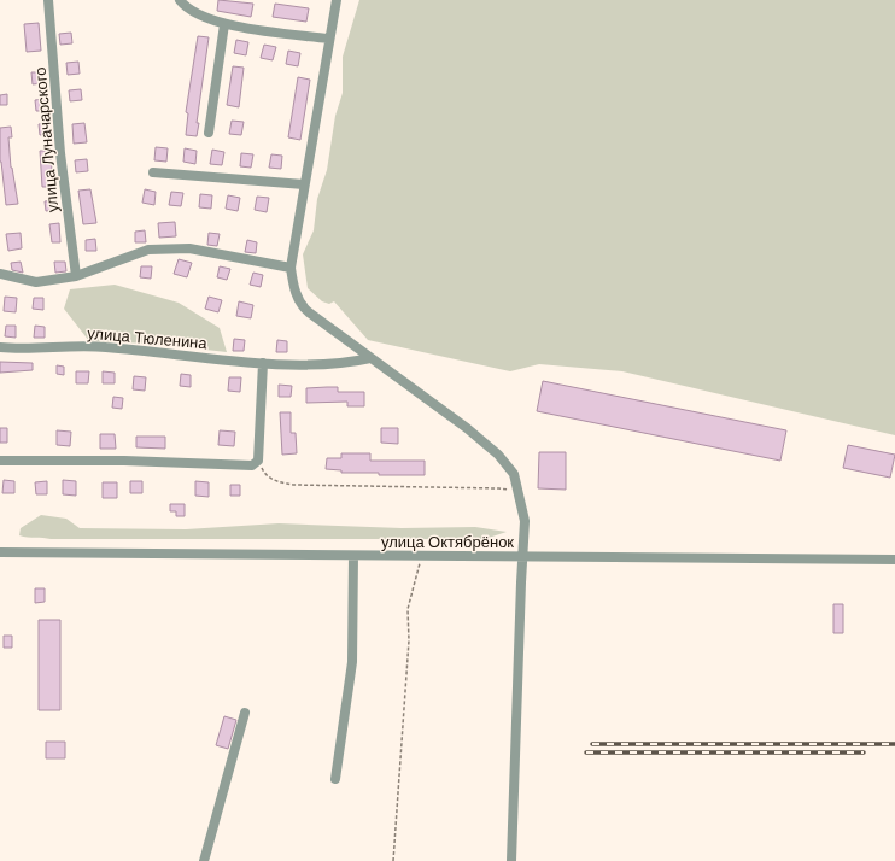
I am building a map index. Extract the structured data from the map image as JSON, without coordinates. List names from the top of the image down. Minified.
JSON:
{"streets":{"street":["улица Луначарского","улица Тюленина","улица Октябрёнок"]}}
